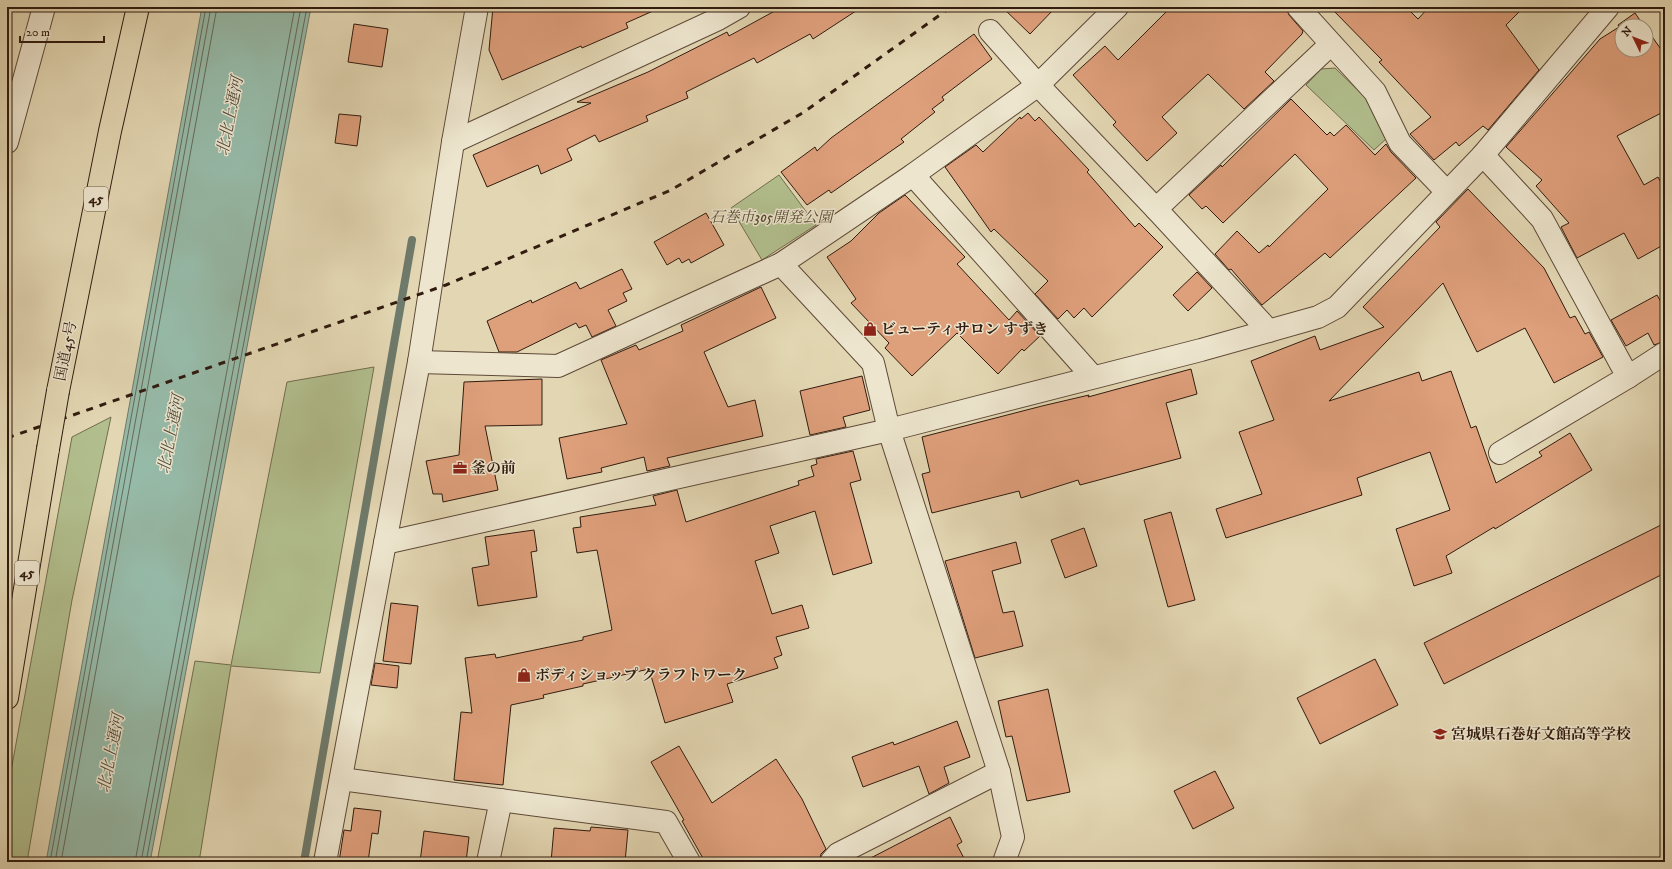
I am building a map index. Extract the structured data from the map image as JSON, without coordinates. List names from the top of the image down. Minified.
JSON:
{"streets":{"highway":["45","国道45号"]},"water":["北北上運河"],"parks":["石巻市305開発公園"],"places":{"shop":["ビューティサロン すずき","ボディショップ クラフトワーク"],"office":["釜の前"],"school or university":["宮城県石巻好文館高等学校"]},"scale_bar":"20 m","north":"top left"}
